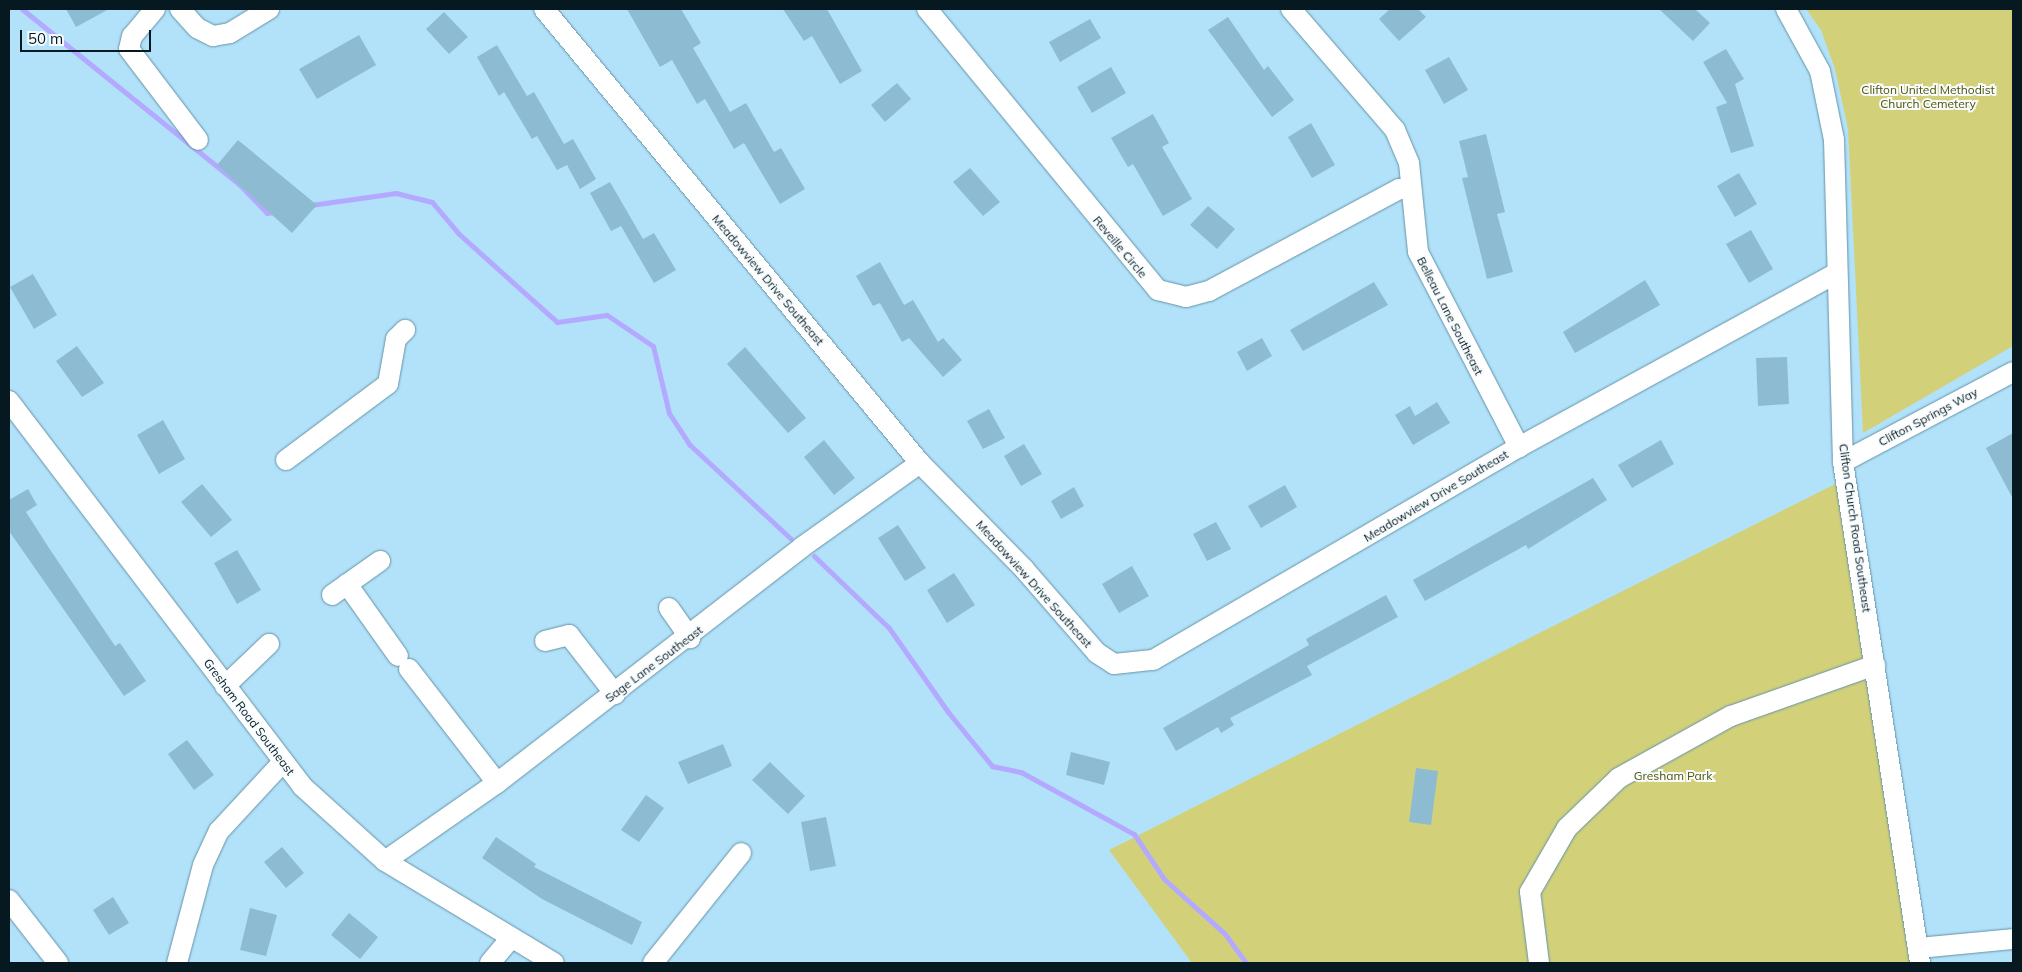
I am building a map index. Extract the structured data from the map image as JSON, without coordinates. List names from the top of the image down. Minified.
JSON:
{"streets":{"street":["Reveille Circle","Meadowview Drive Southeast","Belleau Lane Southeast","Clifton Springs Way","Clifton Church Road Southeast","Sage Lane Southeast","Gresham Road Southeast"]},"crossings":[["Reveille Circle","Belleau Lane Southeast"],["Meadowview Drive Southeast","Belleau Lane Southeast"],["Meadowview Drive Southeast","Clifton Church Road Southeast"],["Meadowview Drive Southeast","Sage Lane Southeast"],["Clifton Springs Way","Clifton Church Road Southeast"],["Sage Lane Southeast","Gresham Road Southeast"]],"parks":["Clifton United Methodist Church Cemetery","Gresham Park"],"scale_bar":"50 m"}
